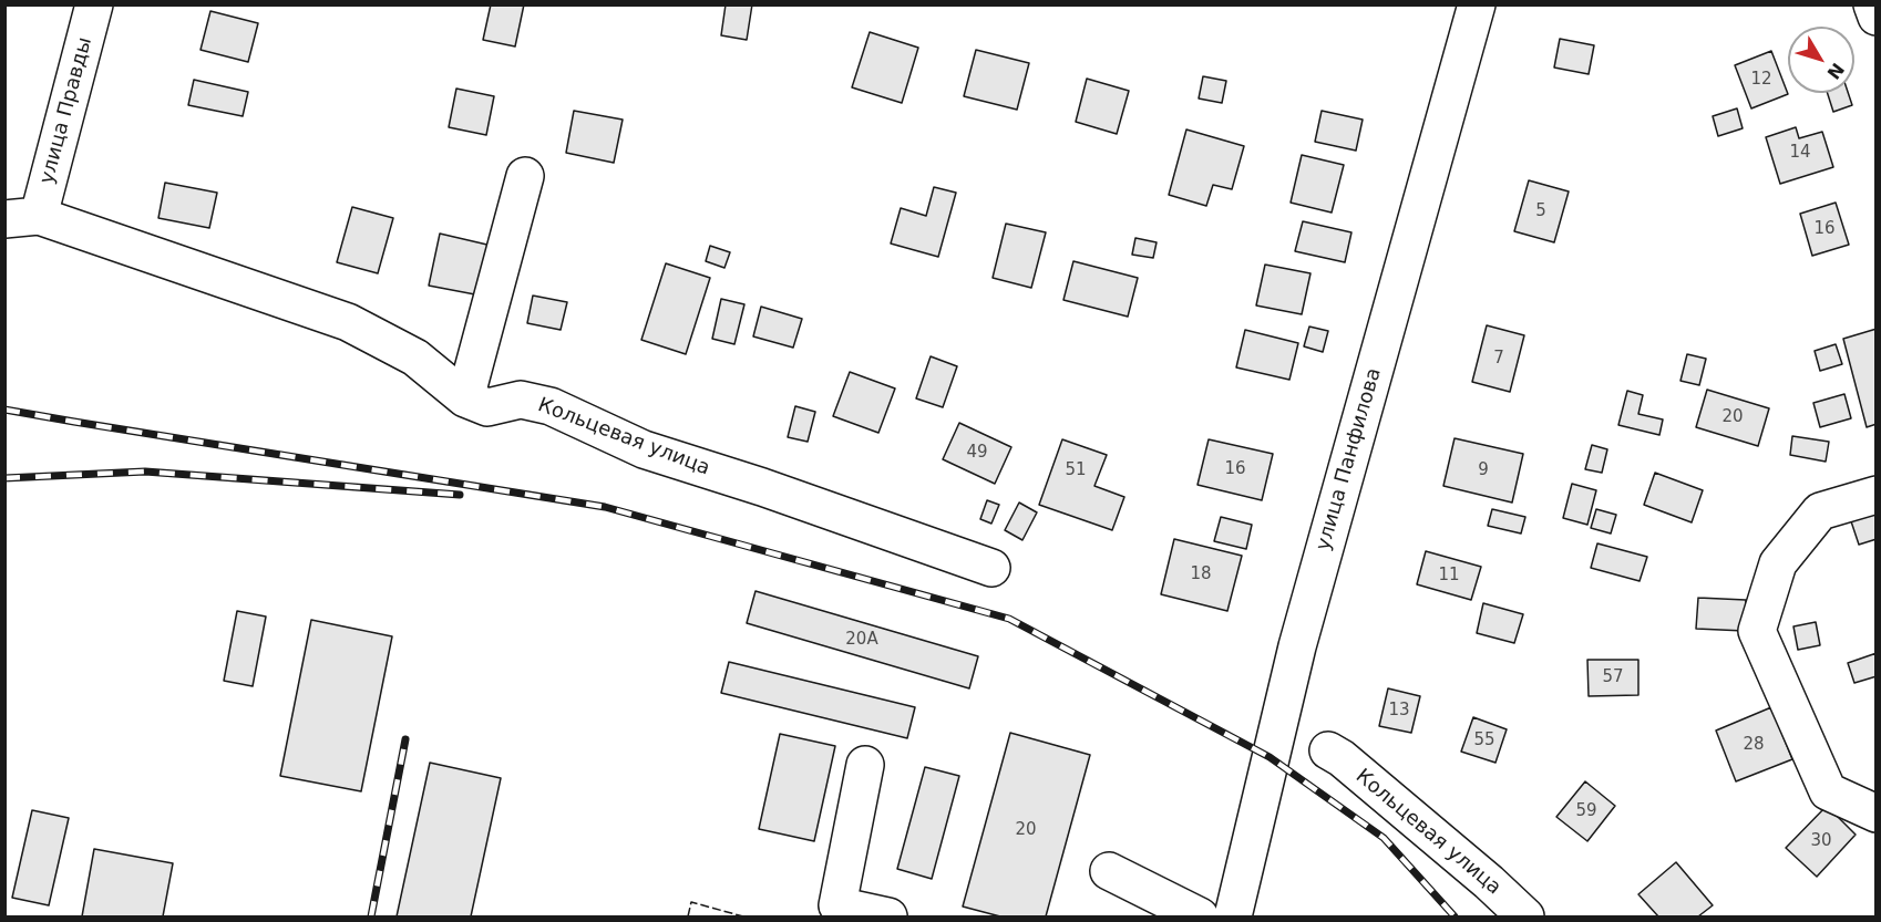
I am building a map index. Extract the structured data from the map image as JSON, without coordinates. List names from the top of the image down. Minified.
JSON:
{"streets":{"street":["улица Правды","Кольцевая улица","улица Панфилова"]},"crossings":[["улица Правды","Кольцевая улица"]],"house_numbers":["12","14","5","16","7","20","49","16","51","9","18","11","20А","57","13","55","28","59","20","30"],"north":"bottom right"}
